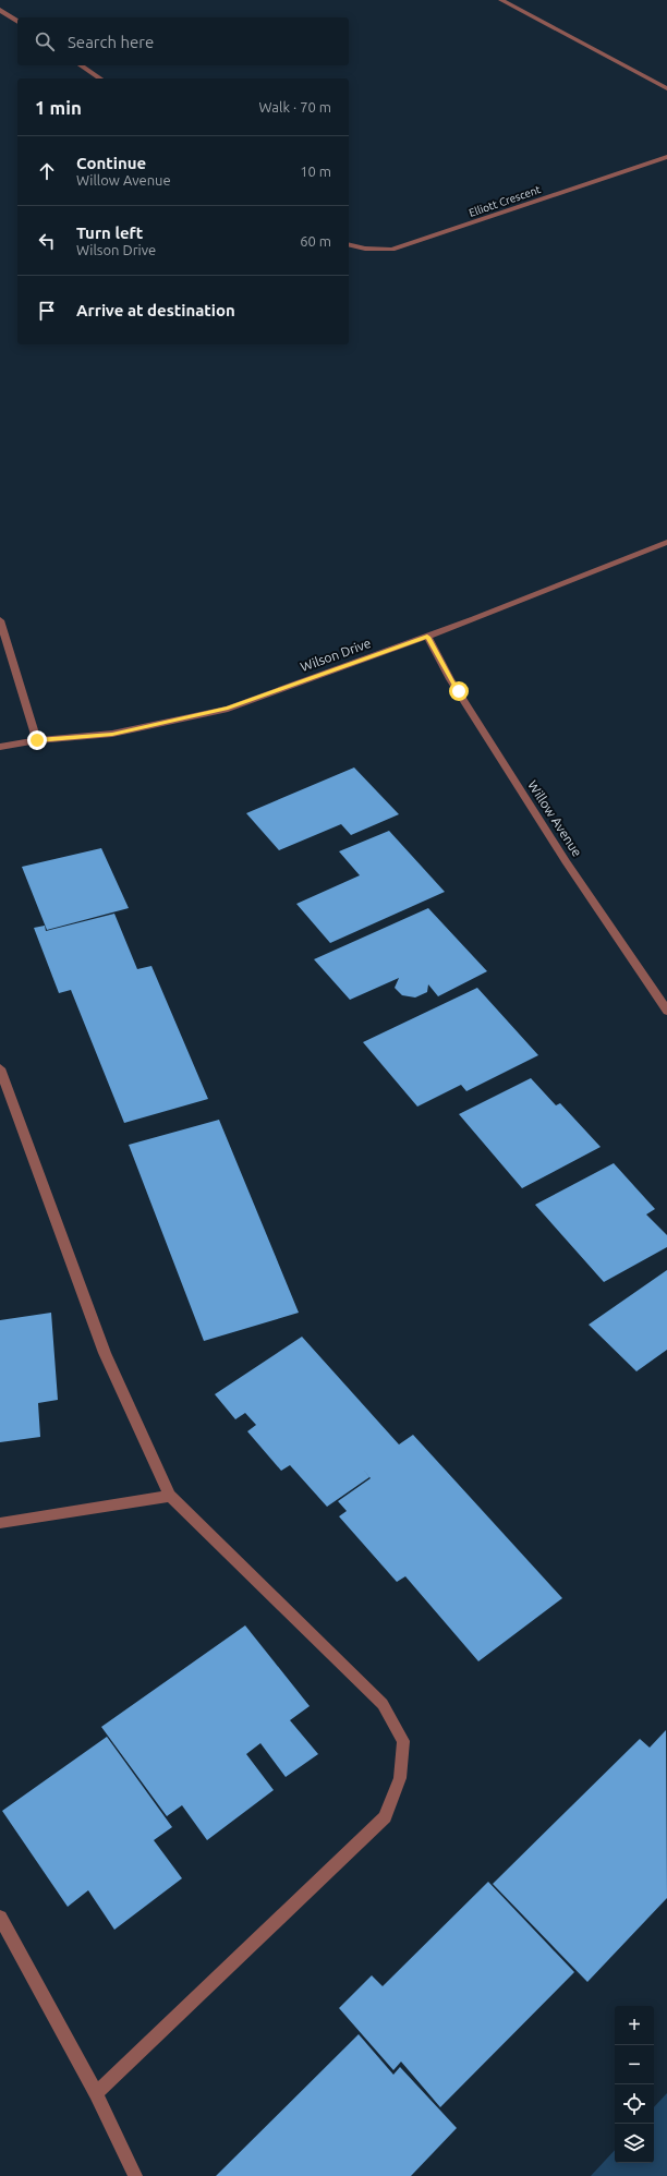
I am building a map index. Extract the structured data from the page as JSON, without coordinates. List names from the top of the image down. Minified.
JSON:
{"streets":{"street":["Elliott Crescent","Wilson Drive","Willow Avenue"]},"crossings":[["Wilson Drive","Willow Avenue"]],"page":{"search":"Search here","heading":["1 min","Walk · 70 m"],"list":[["Continue","Willow Avenue","10 m"],["Turn left","Wilson Drive","60 m"],"Arrive at destination"],"map_buttons":["+","−"]}}
